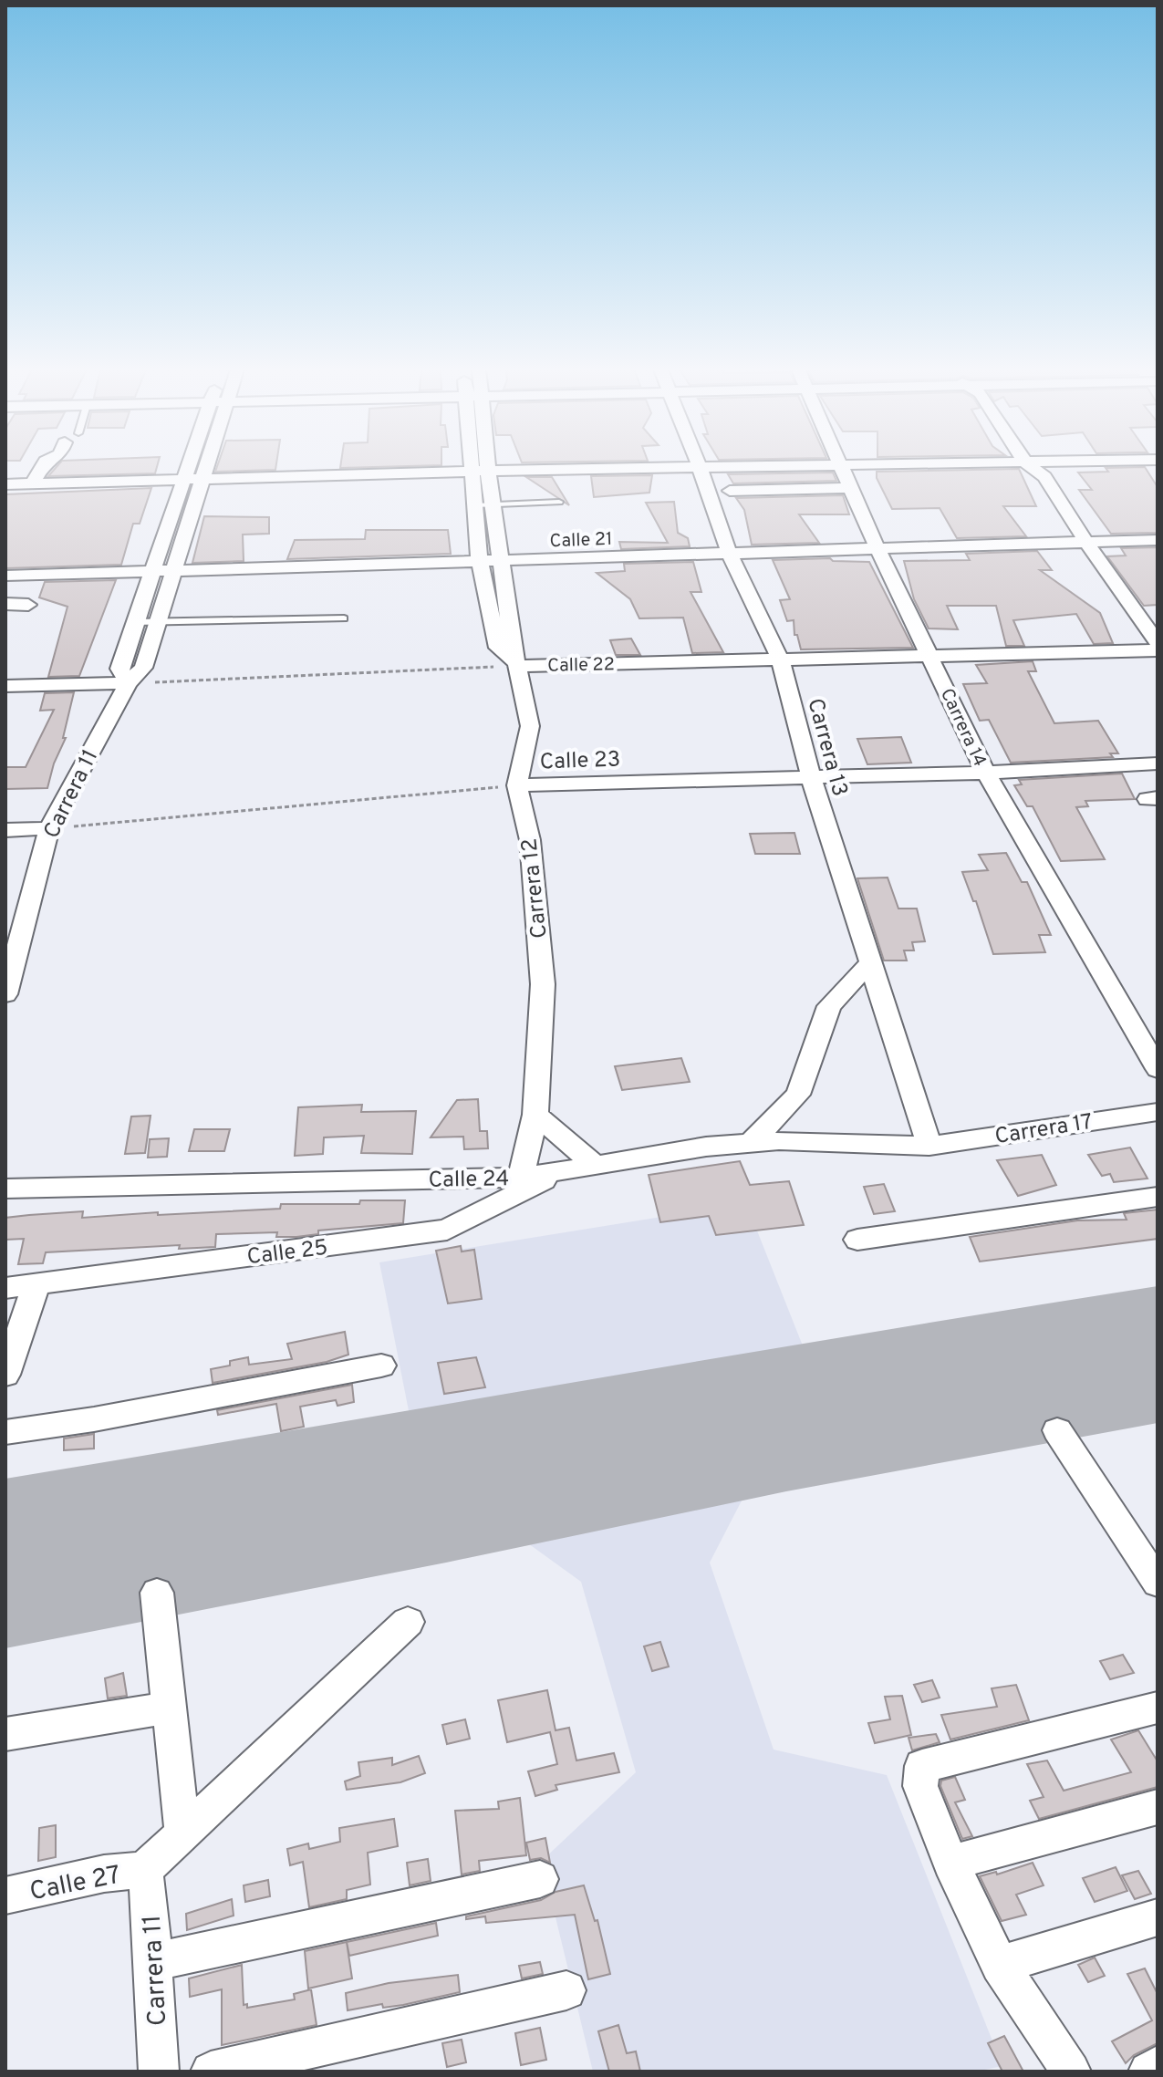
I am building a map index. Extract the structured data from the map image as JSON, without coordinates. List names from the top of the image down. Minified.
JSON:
{"streets":{"street":["Calle 21","Calle 22","Carrera 14","Carrera 13","Calle 23","Carrera 11","Carrera 12","Carrera 17","Calle 24","Calle 25","Calle 27"]},"crossings":[["Calle 21","Carrera 14"],["Calle 21","Carrera 13"],["Calle 21","Carrera 11"],["Calle 21","Carrera 12"],["Calle 22","Carrera 14"],["Calle 22","Carrera 13"],["Calle 22","Carrera 11"],["Calle 22","Carrera 12"],["Carrera 14","Calle 23"],["Carrera 13","Calle 23"],["Carrera 13","Carrera 17"],["Carrera 13","Calle 24"],["Calle 23","Carrera 11"],["Calle 23","Carrera 12"],["Carrera 11","Calle 27"],["Carrera 12","Calle 24"],["Carrera 17","Calle 24"],["Calle 24","Calle 25"]]}
